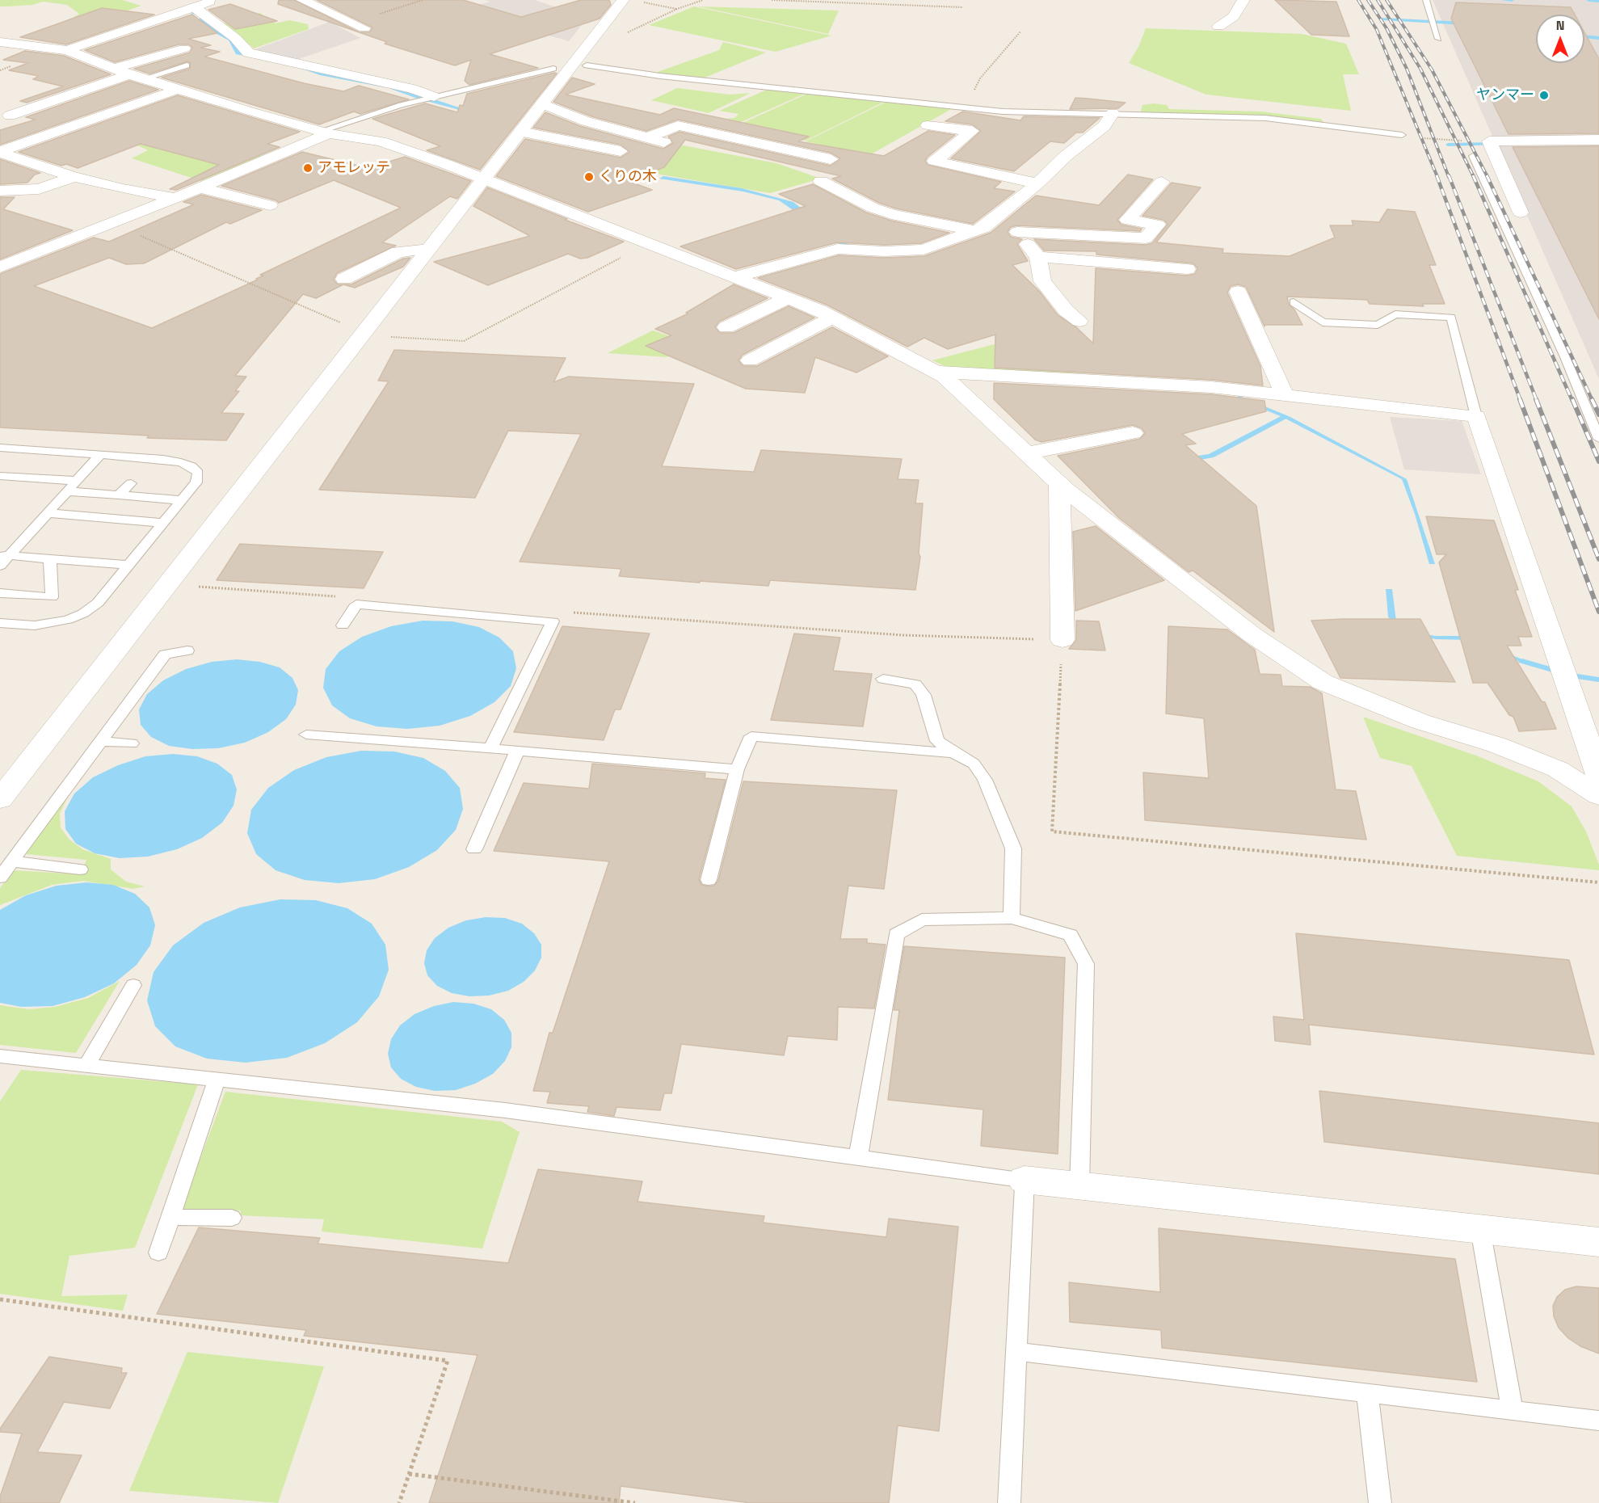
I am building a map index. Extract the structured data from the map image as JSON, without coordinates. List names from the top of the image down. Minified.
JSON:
{"places":["ヤンマー","アモレッテ","くりの木"],"north":"top"}
